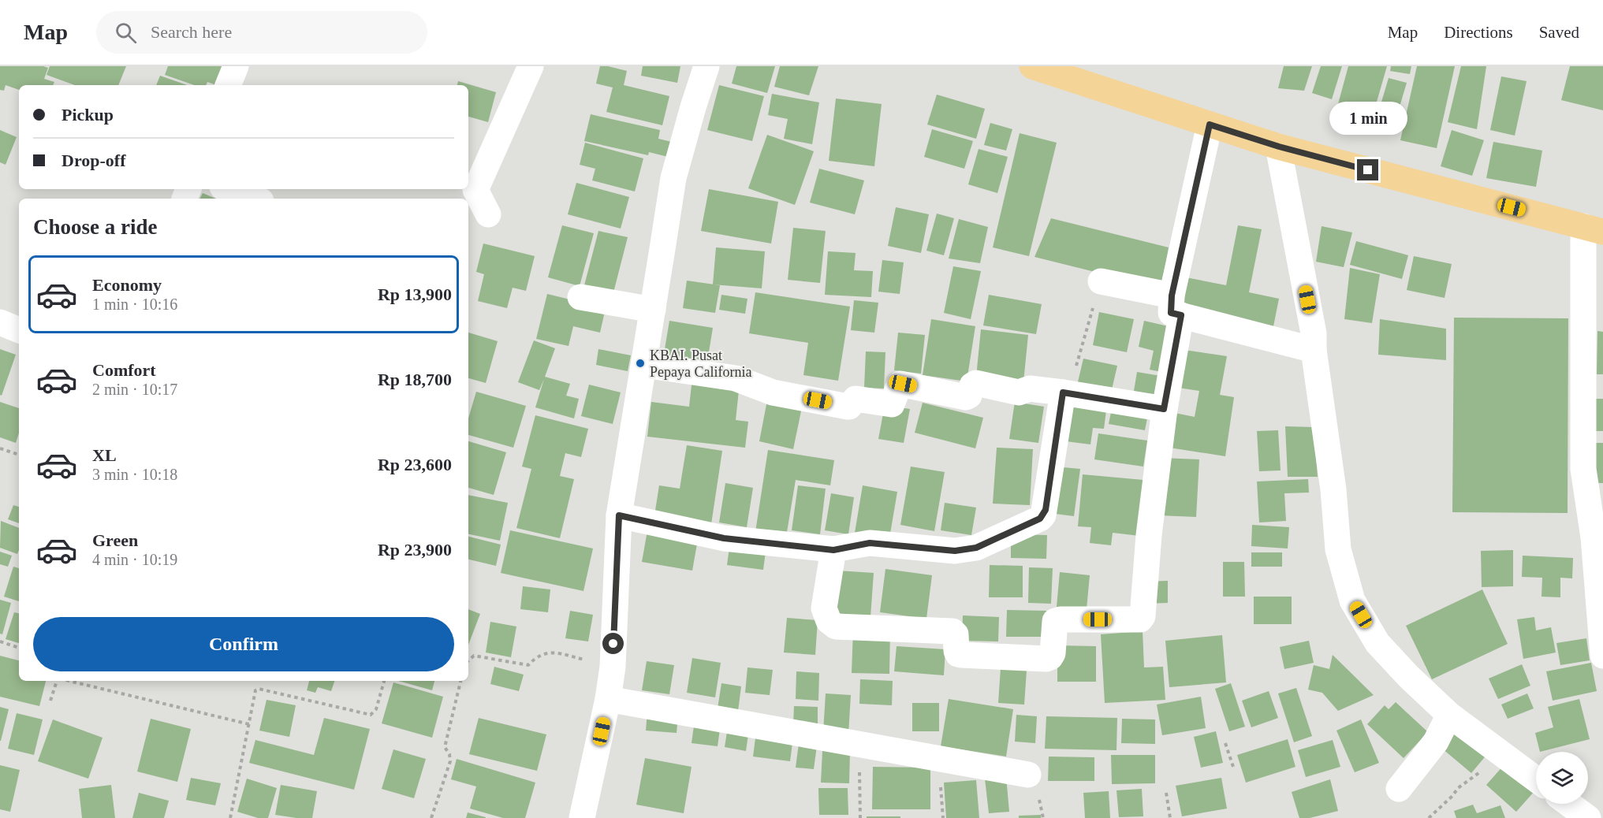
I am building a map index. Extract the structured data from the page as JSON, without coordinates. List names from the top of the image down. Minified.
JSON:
{"places":["KBAI. Pusat Pepaya California"],"page":{"header":"Map","search":"Search here","nav":["Map","Directions","Saved"],"banner":["Pickup","Drop-off"],"bubble":"1 min","heading":"Choose a ride","list":[{"name":"Economy","note":"1 min · 10:16","value":"Rp 13,900"},{"name":"Comfort","note":"2 min · 10:17","value":"Rp 18,700"},{"name":"XL","note":"3 min · 10:18","value":"Rp 23,600"},{"name":"Green","note":"4 min · 10:19","value":"Rp 23,900"}],"buttons":"Confirm"}}
